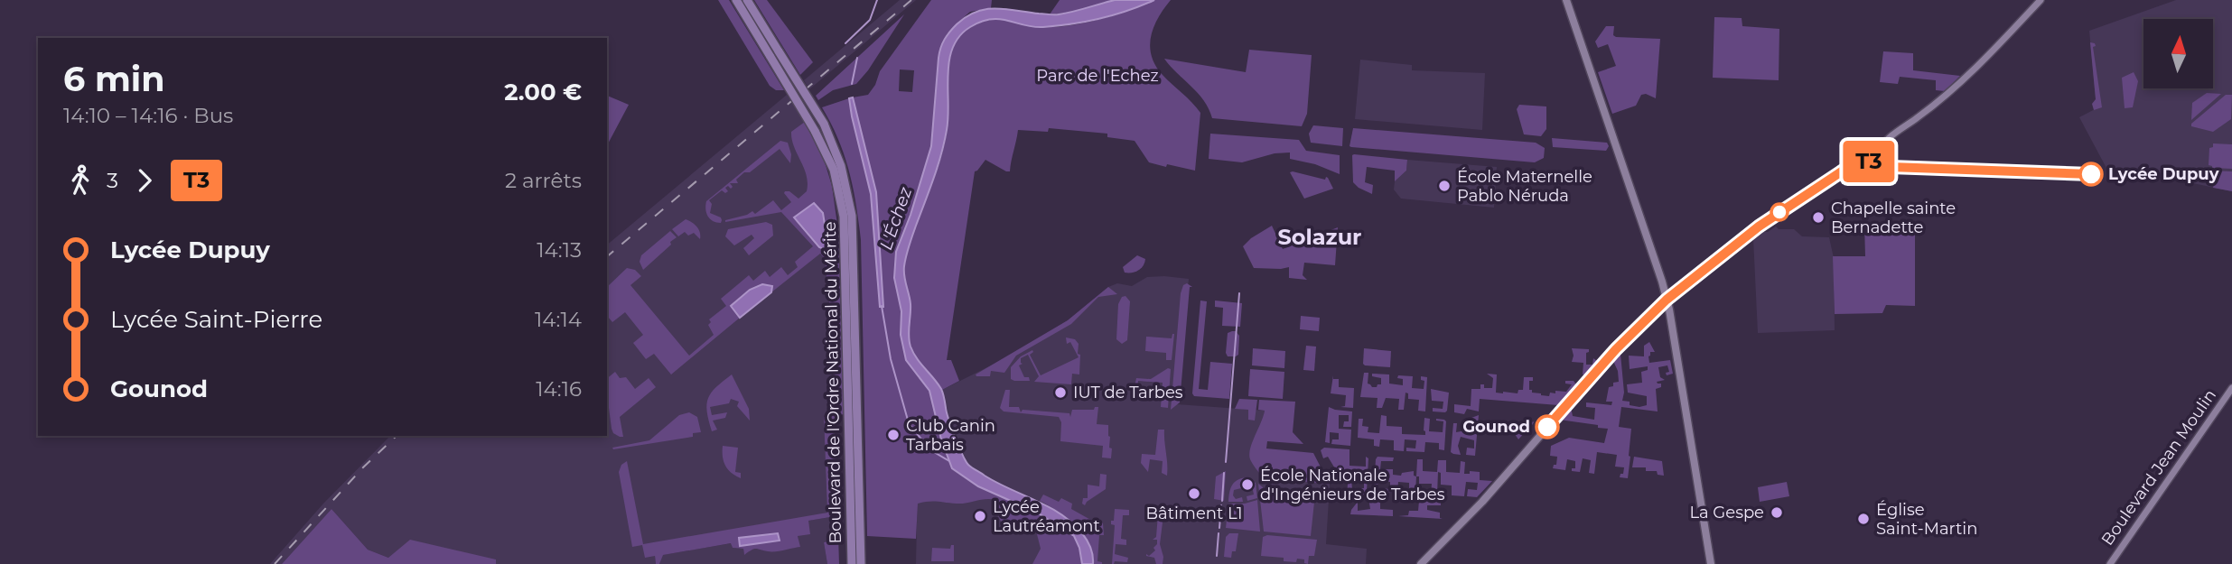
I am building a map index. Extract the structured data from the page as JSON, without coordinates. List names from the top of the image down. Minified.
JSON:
{"streets":{"main road":["Boulevard de l'Ordre National du Mérite"],"street":["Boulevard Jean Moulin"]},"districts":["Solazur"],"water":["L'Échez"],"parks":["Parc de l'Echez"],"places":["Lycée Dupuy","École Maternelle Pablo Néruda","Chapelle sainte Bernadette","IUT de Tarbes","Gounod","Club Canin Tarbais","École Nationale d'Ingénieurs de Tarbes","Bâtiment L1","La Gespe","Lycée Lautréamont","Église Saint-Martin"],"lines":["bus line T3"],"north":"top","page":{"on_map":"T3","heading":["6 min","14:10 – 14:16 · Bus","2.00 €"],"legs":["3","T3","2 arrêts"],"list":[{"name":"Lycée Dupuy","value":"14:13"},{"name":"Lycée Saint-Pierre","value":"14:14"},{"name":"Gounod","value":"14:16"}]}}
